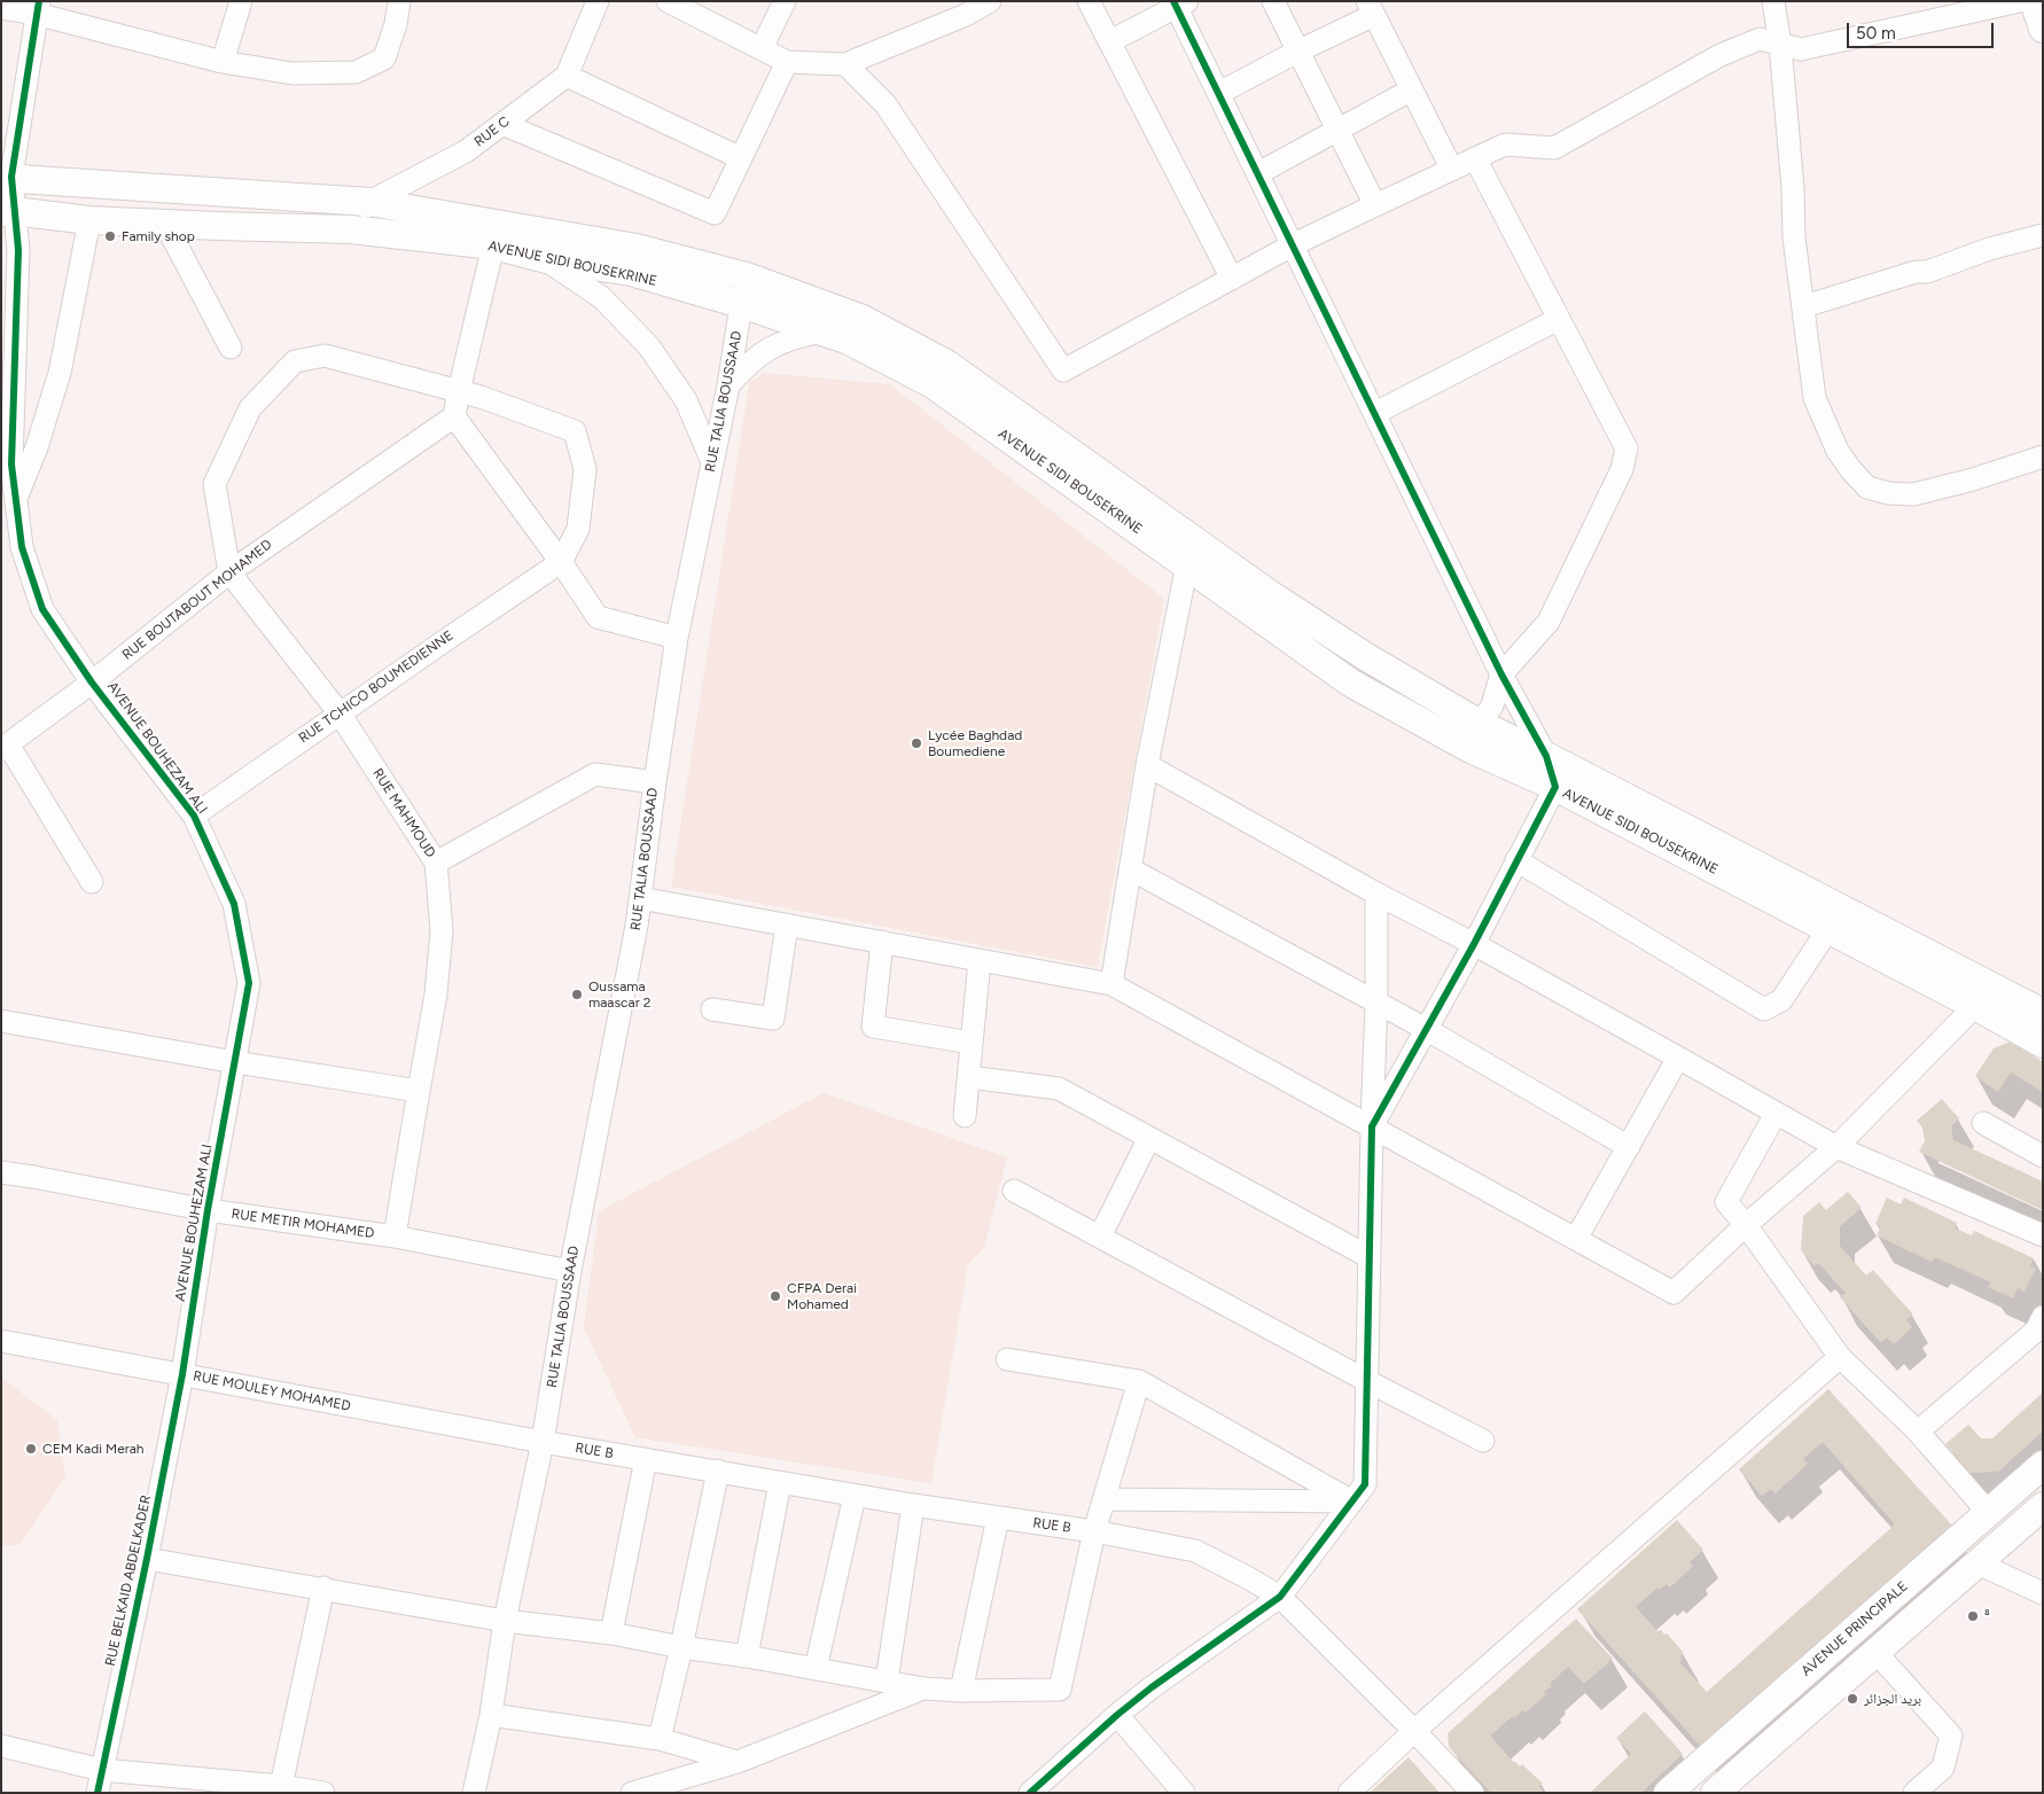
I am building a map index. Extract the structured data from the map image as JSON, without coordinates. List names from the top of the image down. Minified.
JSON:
{"streets":{"main road":["AVENUE SIDI BOUSEKRINE","AVENUE PRINCIPALE"],"street":["RUE C","RUE TALIA BOUSSAAD","RUE BOUTABOUT MOHAMED","RUE TCHICO BOUMEDIENNE","AVENUE BOUHEZAM ALI","RUE MAHMOUD","RUE METIR MOHAMED","RUE MOULEY MOHAMED","RUE B","RUE BELKAID ABDELKADER"]},"crossings":[["RUE C","AVENUE SIDI BOUSEKRINE"],["AVENUE SIDI BOUSEKRINE","RUE TALIA BOUSSAAD"],["AVENUE SIDI BOUSEKRINE","AVENUE BOUHEZAM ALI"],["RUE TALIA BOUSSAAD","RUE METIR MOHAMED"],["RUE TALIA BOUSSAAD","RUE MOULEY MOHAMED"],["RUE TALIA BOUSSAAD","RUE B"],["RUE BOUTABOUT MOHAMED","AVENUE BOUHEZAM ALI"],["RUE BOUTABOUT MOHAMED","RUE MAHMOUD"],["RUE TCHICO BOUMEDIENNE","AVENUE BOUHEZAM ALI"],["RUE TCHICO BOUMEDIENNE","RUE MAHMOUD"],["AVENUE BOUHEZAM ALI","RUE METIR MOHAMED"],["AVENUE BOUHEZAM ALI","RUE MOULEY MOHAMED"],["AVENUE BOUHEZAM ALI","RUE BELKAID ABDELKADER"],["RUE MAHMOUD","RUE METIR MOHAMED"],["RUE MOULEY MOHAMED","RUE B"],["RUE MOULEY MOHAMED","RUE BELKAID ABDELKADER"]],"places":["Family shop","Lycée Baghdad Boumediene","Oussama maascar 2","CFPA Derai Mohamed","CEM Kadi Merah","⁸","بريد الجزائر"],"scale_bar":"50 m"}
